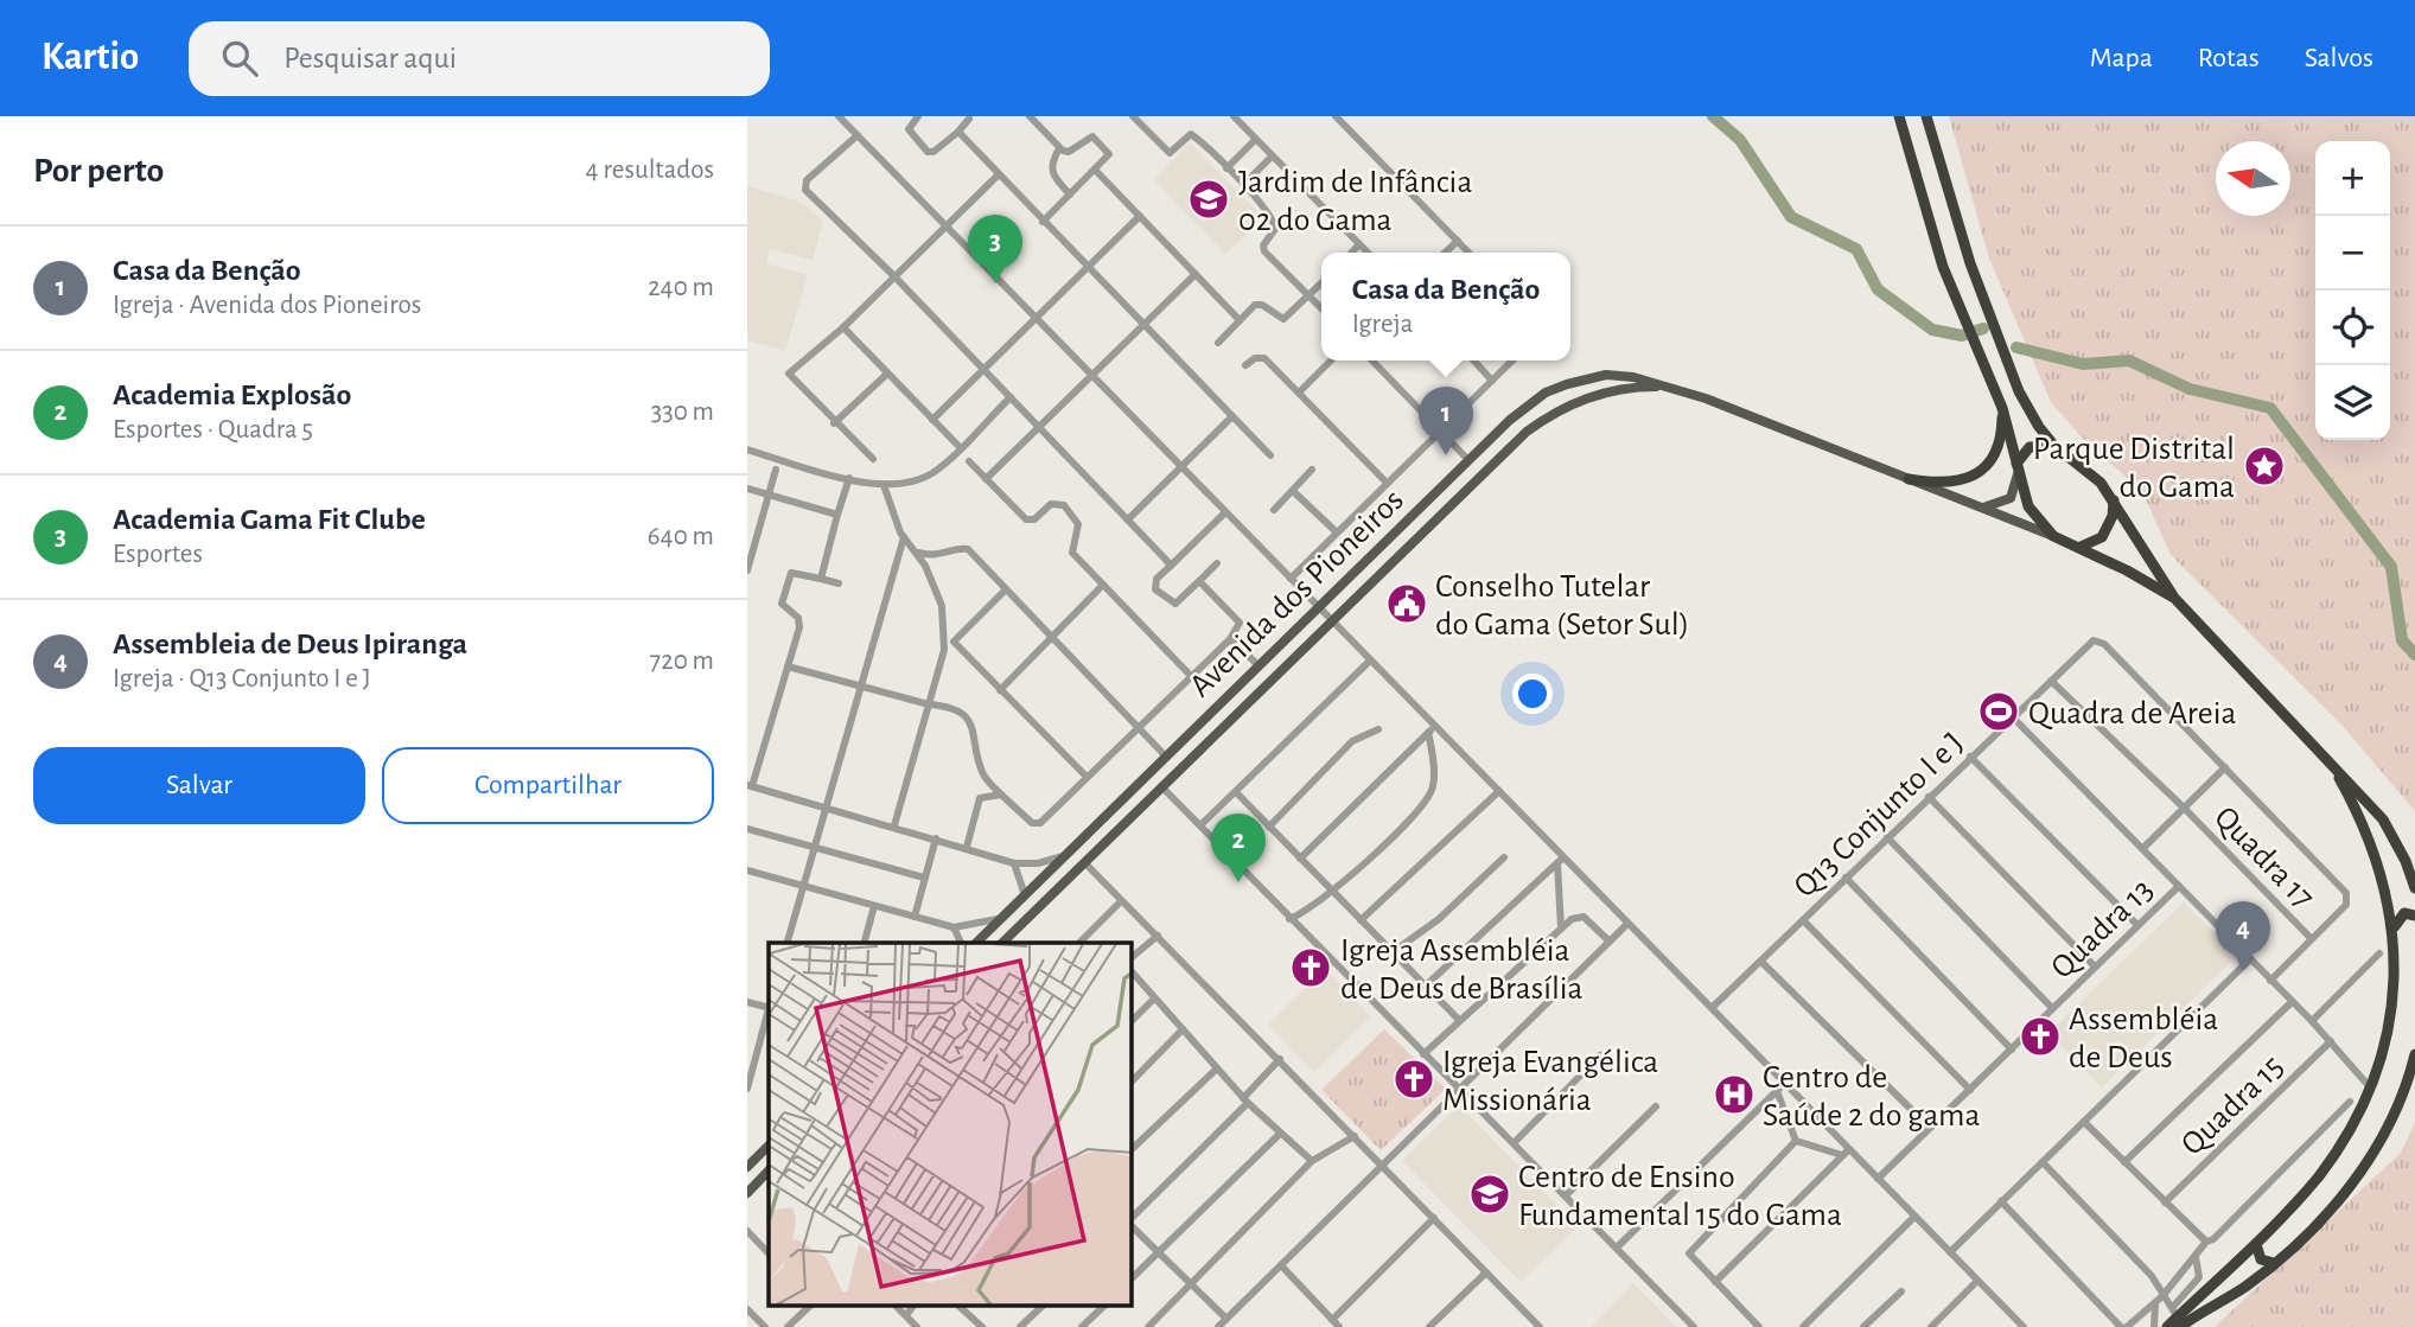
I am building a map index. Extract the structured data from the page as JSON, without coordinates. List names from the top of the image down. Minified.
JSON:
{"streets":{"main road":["Avenida dos Pioneiros"],"street":["Q13 Conjunto I e J","Quadra 17","Quadra 13","Quadra 15"]},"crossings":[["Q13 Conjunto I e J","Quadra 17"]],"places":{"school or university":["Jardim de Infância 02 do Gama","Centro de Ensino Fundamental 15 do Gama"],"place":["Parque Distrital do Gama"],"public building":["Conselho Tutelar do Gama (Setor Sul)"],"sports":["Quadra de Areia"],"church":["Igreja Assembléia de Deus de Brasília","Assembléia de Deus","Igreja Evangélica Missionária"],"hospital":["Centro de Saúde 2 do gama"]},"north":"left","page":{"header":"Kartio","search":"Pesquisar aqui","nav":["Mapa","Rotas","Salvos"],"heading":["Por perto","4 resultados"],"map_buttons":["+","−"],"pins":["3","1","2","4"],"list":[{"mark":"1","name":"Casa da Benção","note":"Igreja · Avenida dos Pioneiros","value":"240 m"},{"mark":"2","name":"Academia Explosão","note":"Esportes · Quadra 5","value":"330 m"},{"mark":"3","name":"Academia Gama Fit Clube","note":"Esportes","value":"640 m"},{"mark":"4","name":"Assembleia de Deus Ipiranga","note":"Igreja · Q13 Conjunto I e J","value":"720 m"}],"popup":["Casa da Benção","Igreja"],"buttons":["Salvar","Compartilhar"]}}
